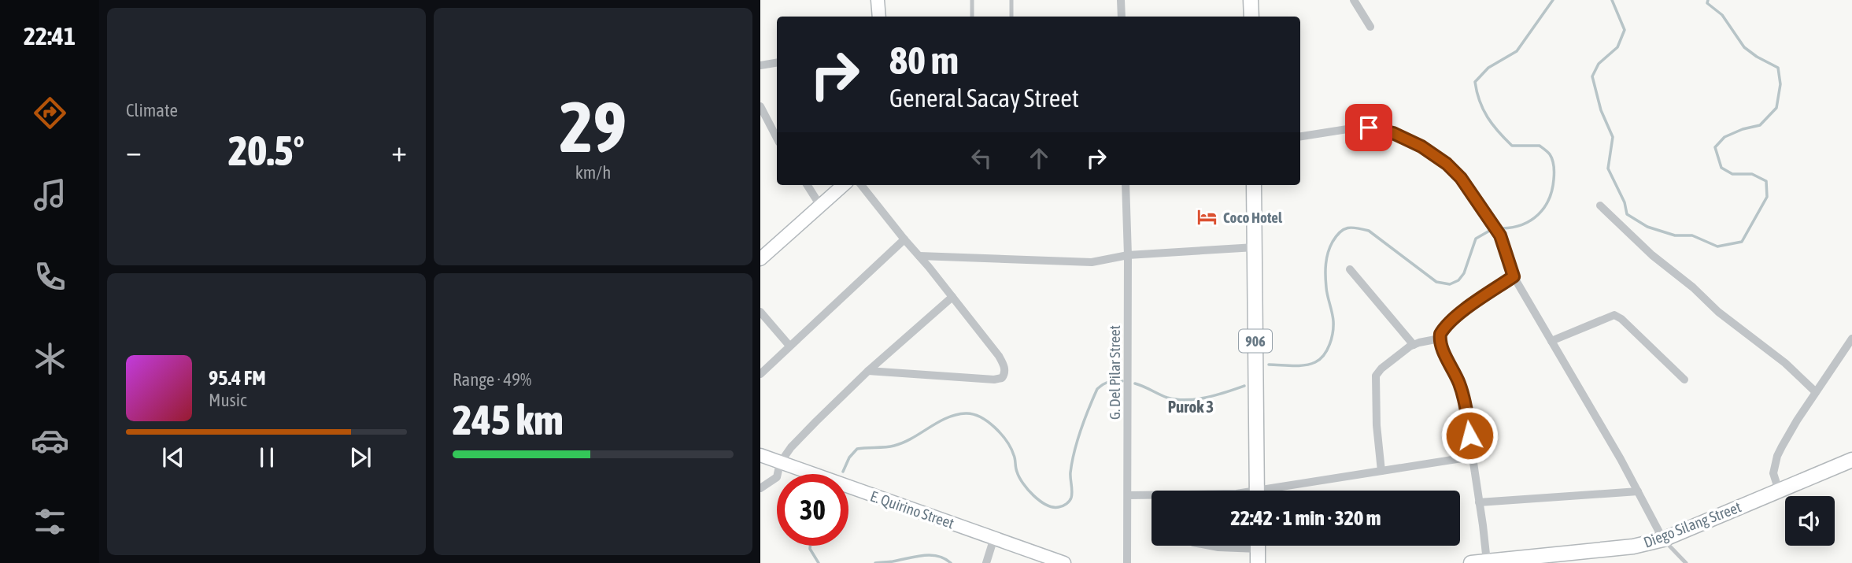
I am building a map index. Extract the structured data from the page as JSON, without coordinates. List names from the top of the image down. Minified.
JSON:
{"streets":{"main road":["906","E. Quirino Street","Diego Silang Street"],"street":["G. Del Pilar Street"]},"districts":["Purok 3"],"places":{"hotel":["Coco Hotel"]},"page":{"tabs":"22:41","tile":["Climate",["29","km/h"],["Range · 49%","245 km"]],"turn":["80 m","General Sacay Street"],"heat":["−","20.5°","+"],"song":["95.4 FM","Music"],"limit":"30","trip":"22:42 · 1 min · 320 m"}}
